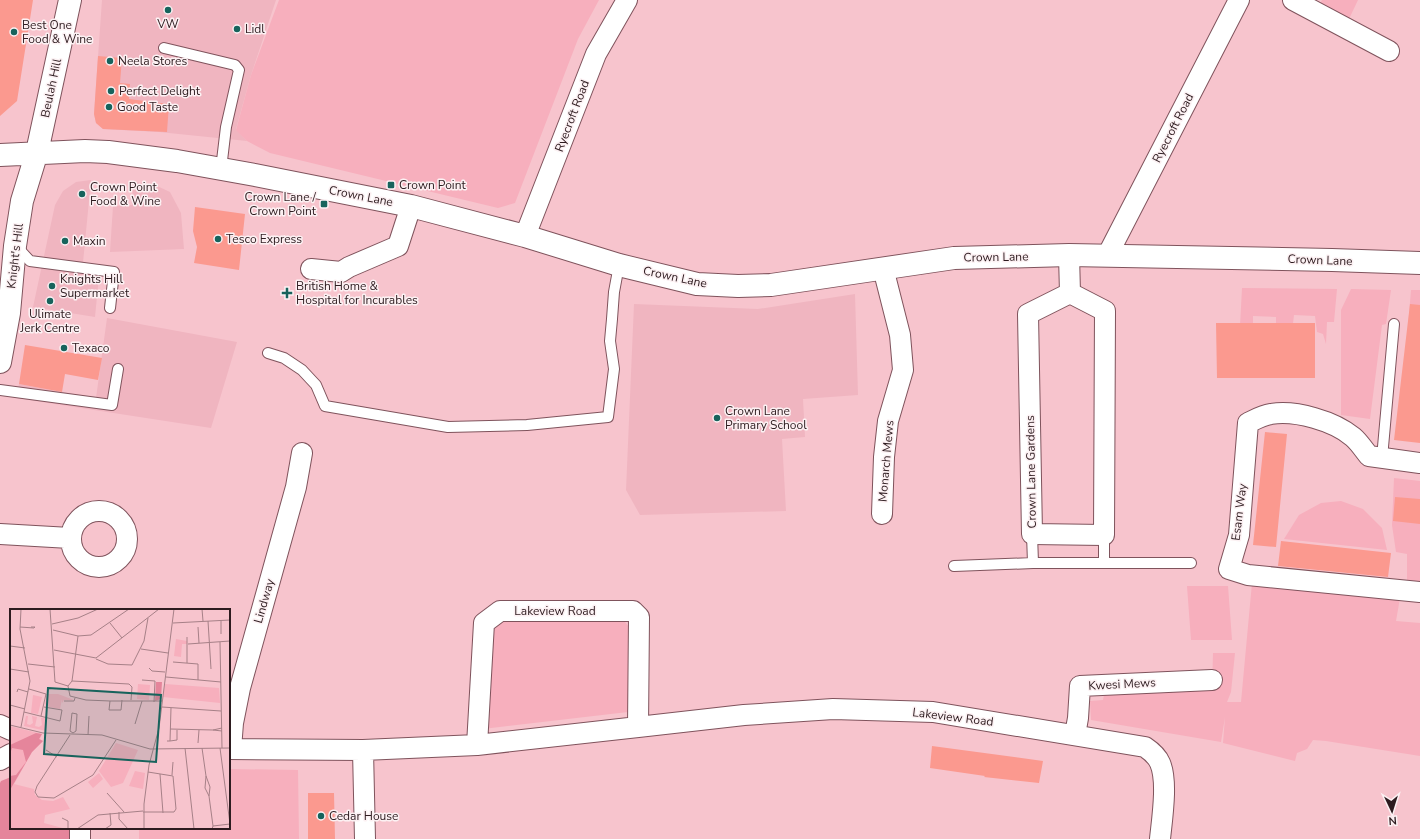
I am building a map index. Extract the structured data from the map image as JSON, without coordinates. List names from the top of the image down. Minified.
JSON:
{"streets":{"main road":["Beulah Hill","Crown Lane","Knight's Hill"],"street":["Ryecroft Road","Monarch Mews","Crown Lane Gardens","Esam Way","Lindway","Lakeview Road","Kwesi Mews"]},"crossings":[["Beulah Hill","Crown Lane"],["Beulah Hill","Knight's Hill"],["Ryecroft Road","Crown Lane"],["Crown Lane","Knight's Hill"],["Crown Lane","Monarch Mews"],["Lindway","Lakeview Road"],["Lakeview Road","Kwesi Mews"]],"places":{"other":["VW","Lidl","Best One Food & Wine","Neela Stores","Perfect Delight","Good Taste","Crown Point Food & Wine","Tesco Express","Maxin","Knights Hill Supermarket","Ulimate Jerk Centre","Texaco","Crown Lane Primary School","Cedar House"],"transit":["Crown Point","Crown Lane / Crown Point"],"health":["British Home & Hospital for Incurables"]},"north":"bottom"}
